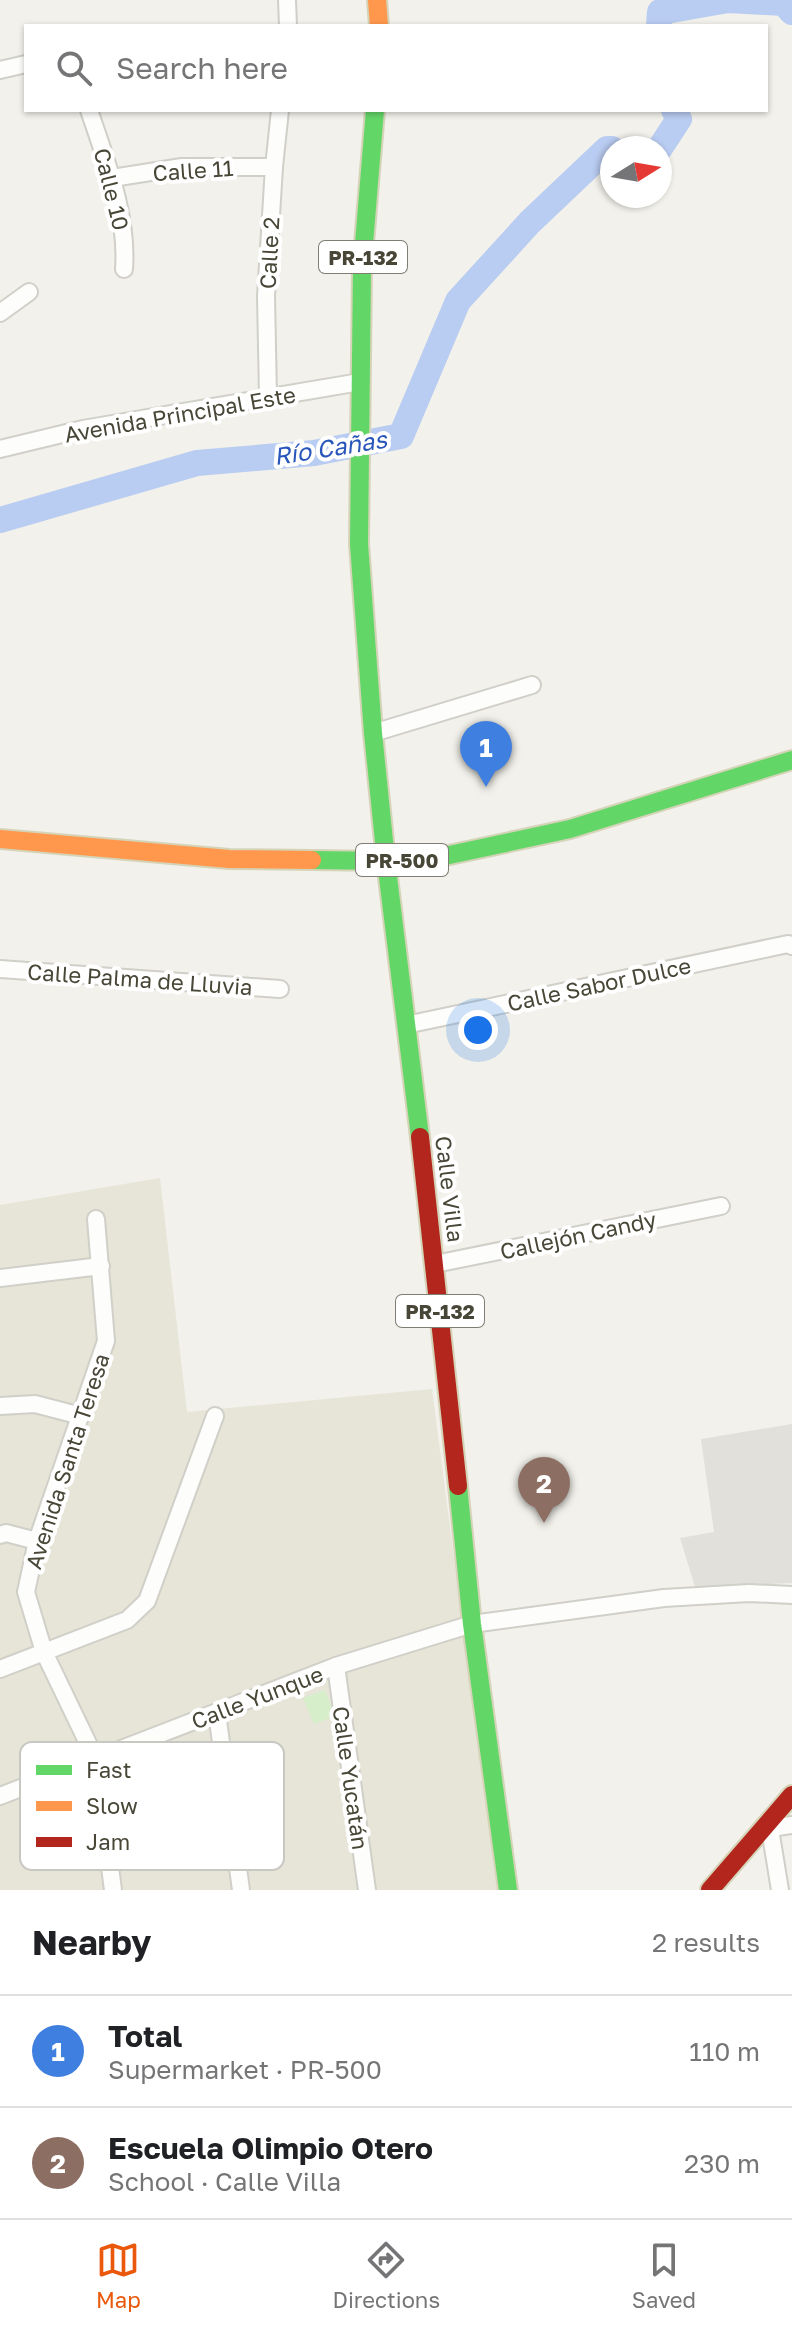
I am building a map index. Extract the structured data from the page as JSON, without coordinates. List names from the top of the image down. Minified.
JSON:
{"streets":{"main road":["PR-132","PR-500","Calle Villa"],"street":["Calle 11","Calle 10","Calle 2","Avenida Principal Este","Calle Palma de Lluvia","Calle Sabor Dulce","Callejón Candy","Avenida Santa Teresa","Calle Yunque","Calle Yucatán"]},"crossings":[["Calle 11","Calle 10"],["Calle 11","Calle 2"],["Calle 2","Avenida Principal Este"],["PR-132","Avenida Principal Este"],["PR-132","Calle Villa"],["Avenida Principal Este","Calle Villa"],["PR-500","Calle Villa"],["Calle Sabor Dulce","Calle Villa"],["Calle Villa","Callejón Candy"],["Calle Villa","Calle Yunque"],["Calle Yunque","Calle Yucatán"]],"water":["Río Cañas"],"legend":["Fast","Slow","Jam"],"north":"right","page":{"search":"Search here","pins":["1","2"],"heading":["Nearby","2 results"],"list":[{"mark":"1","name":"Total","note":"Supermarket · PR-500","value":"110 m"},{"mark":"2","name":"Escuela Olimpio Otero","note":"School · Calle Villa","value":"230 m"}],"nav":["Map","Directions","Saved"]}}
